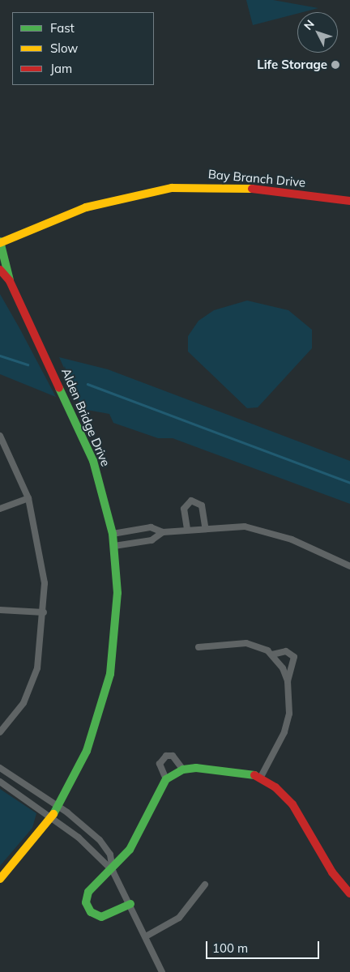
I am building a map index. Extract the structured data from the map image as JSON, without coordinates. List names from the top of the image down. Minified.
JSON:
{"streets":{"street":["Bay Branch Drive","Alden Bridge Drive"]},"crossings":[["Bay Branch Drive","Alden Bridge Drive"]],"places":["Life Storage"],"legend":["Fast","Slow","Jam"],"scale_bar":"100 m","north":"top left"}
